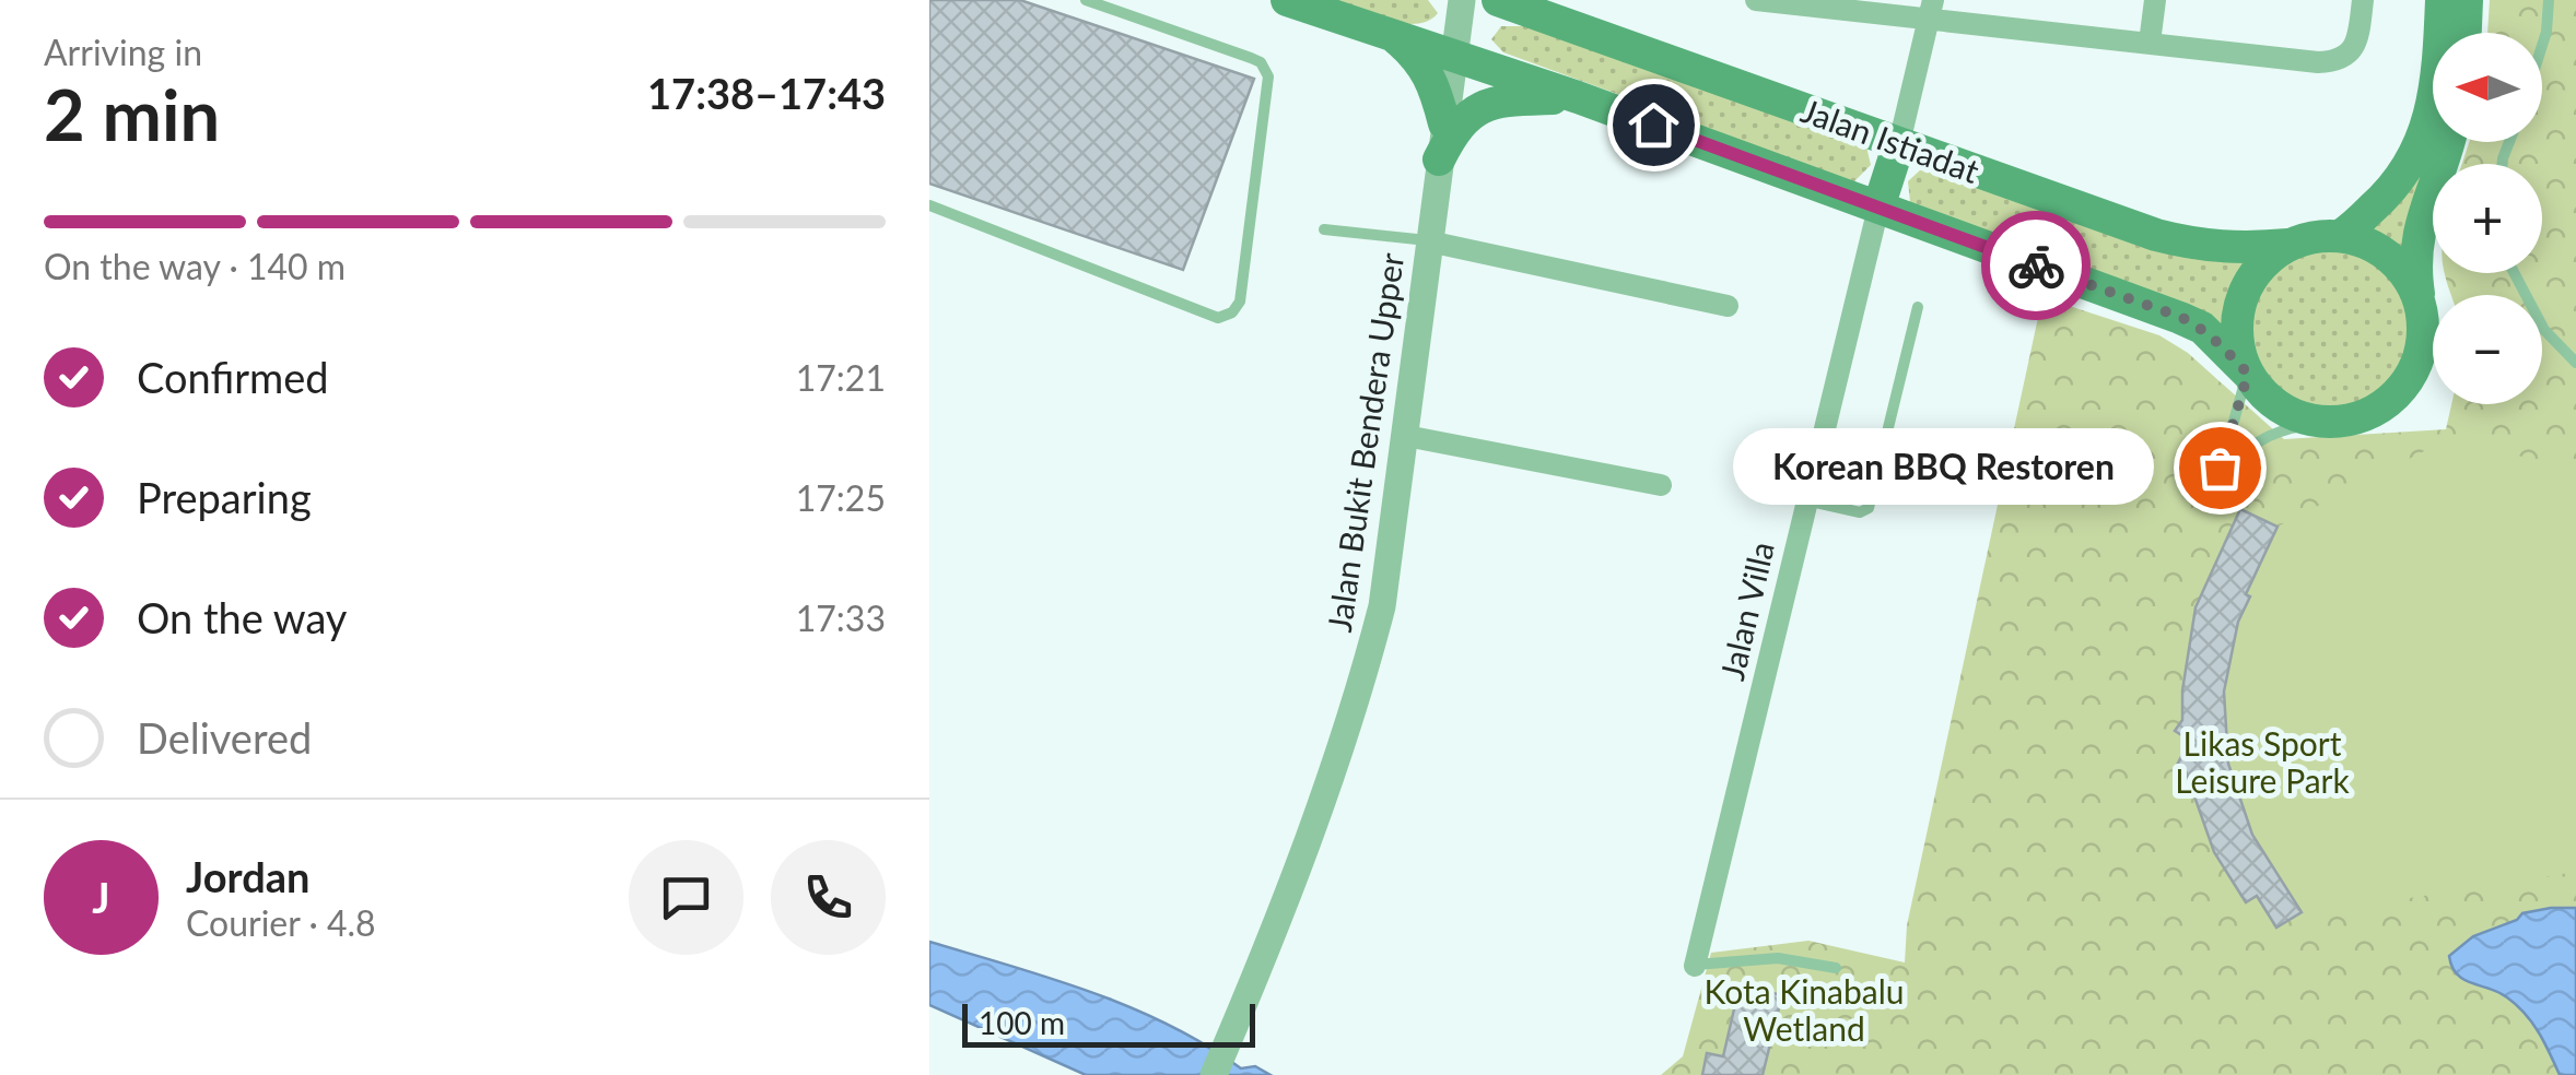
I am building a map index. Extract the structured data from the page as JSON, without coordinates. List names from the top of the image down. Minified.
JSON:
{"streets":{"main road":["Jalan Istiadat"],"street":["Jalan Bukit Bendera Upper","Jalan Villa"]},"crossings":[["Jalan Istiadat","Jalan Bukit Bendera Upper"],["Jalan Istiadat","Jalan Villa"]],"parks":["Likas Sport Leisure Park","Kota Kinabalu Wetland"],"places":["Korean BBQ Restoren"],"scale_bar":"100 m","north":"left","page":{"heading":["2 min","Arriving in","17:38–17:43"],"panel":["Jordan","Courier · 4.8"],"map_buttons":["+","−"],"bar":"On the way · 140 m","list":[["Confirmed","17:21"],["Preparing","17:25"],["On the way","17:33"],"Delivered"],"bubble":"Korean BBQ Restoren","round":"J","scale":"100 m"}}
